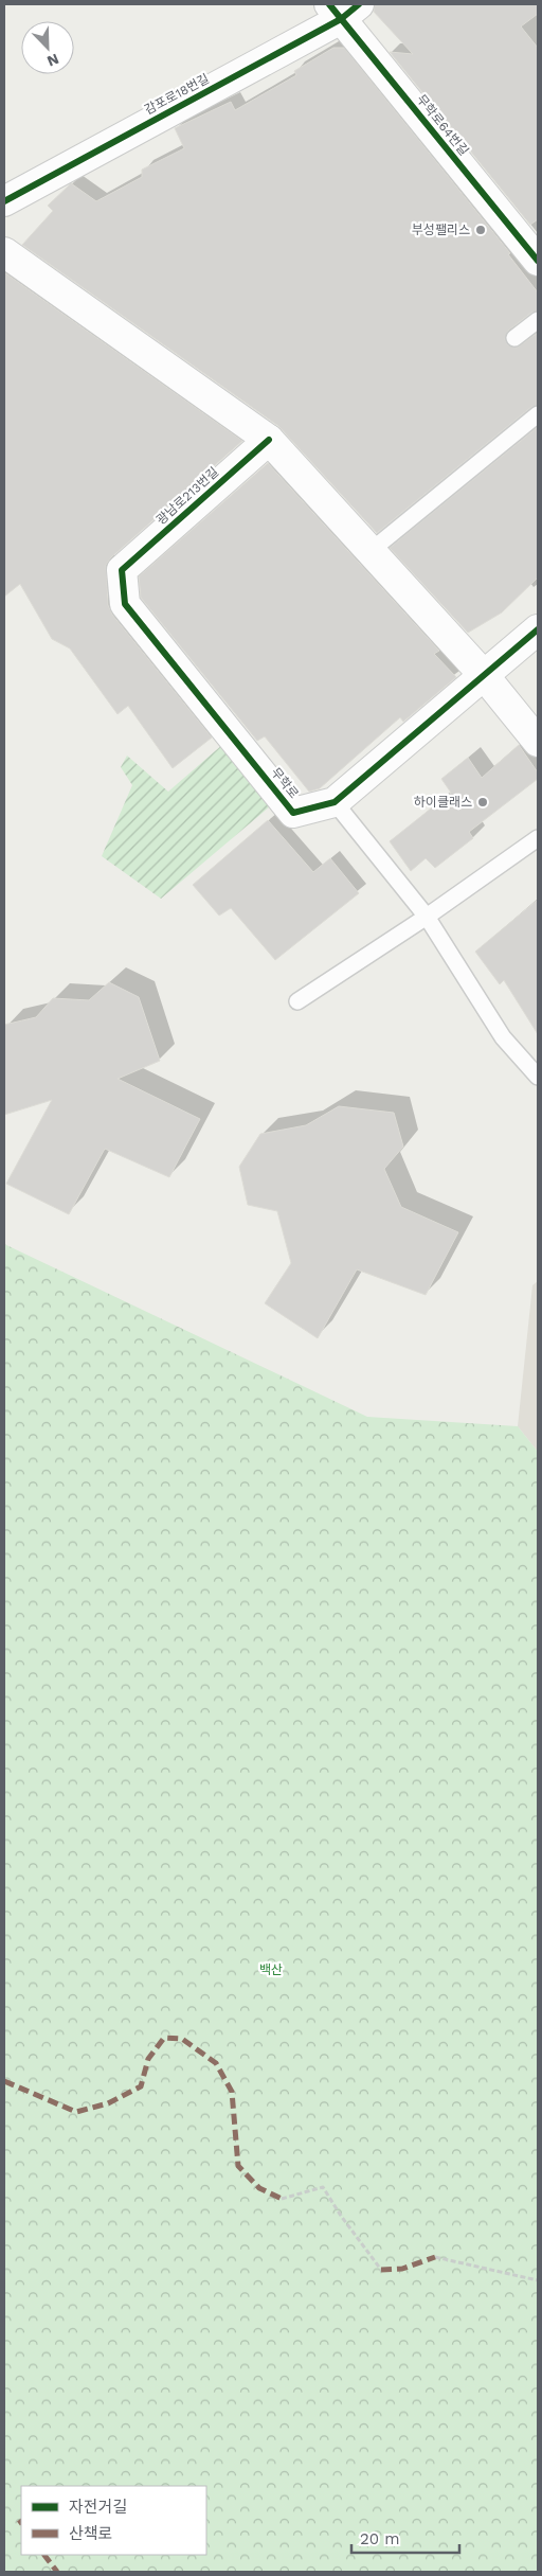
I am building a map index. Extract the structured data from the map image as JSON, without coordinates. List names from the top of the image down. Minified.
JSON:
{"streets":{"street":["감포로18번길","무학로64번길","광남로213번길","무학로"]},"crossings":[["감포로18번길","무학로64번길"],["광남로213번길","무학로"]],"parks":["백산"],"places":["부성팰리스","하이클래스"],"legend":["자전거길","산책로"],"scale_bar":"20 m","north":"bottom right"}
